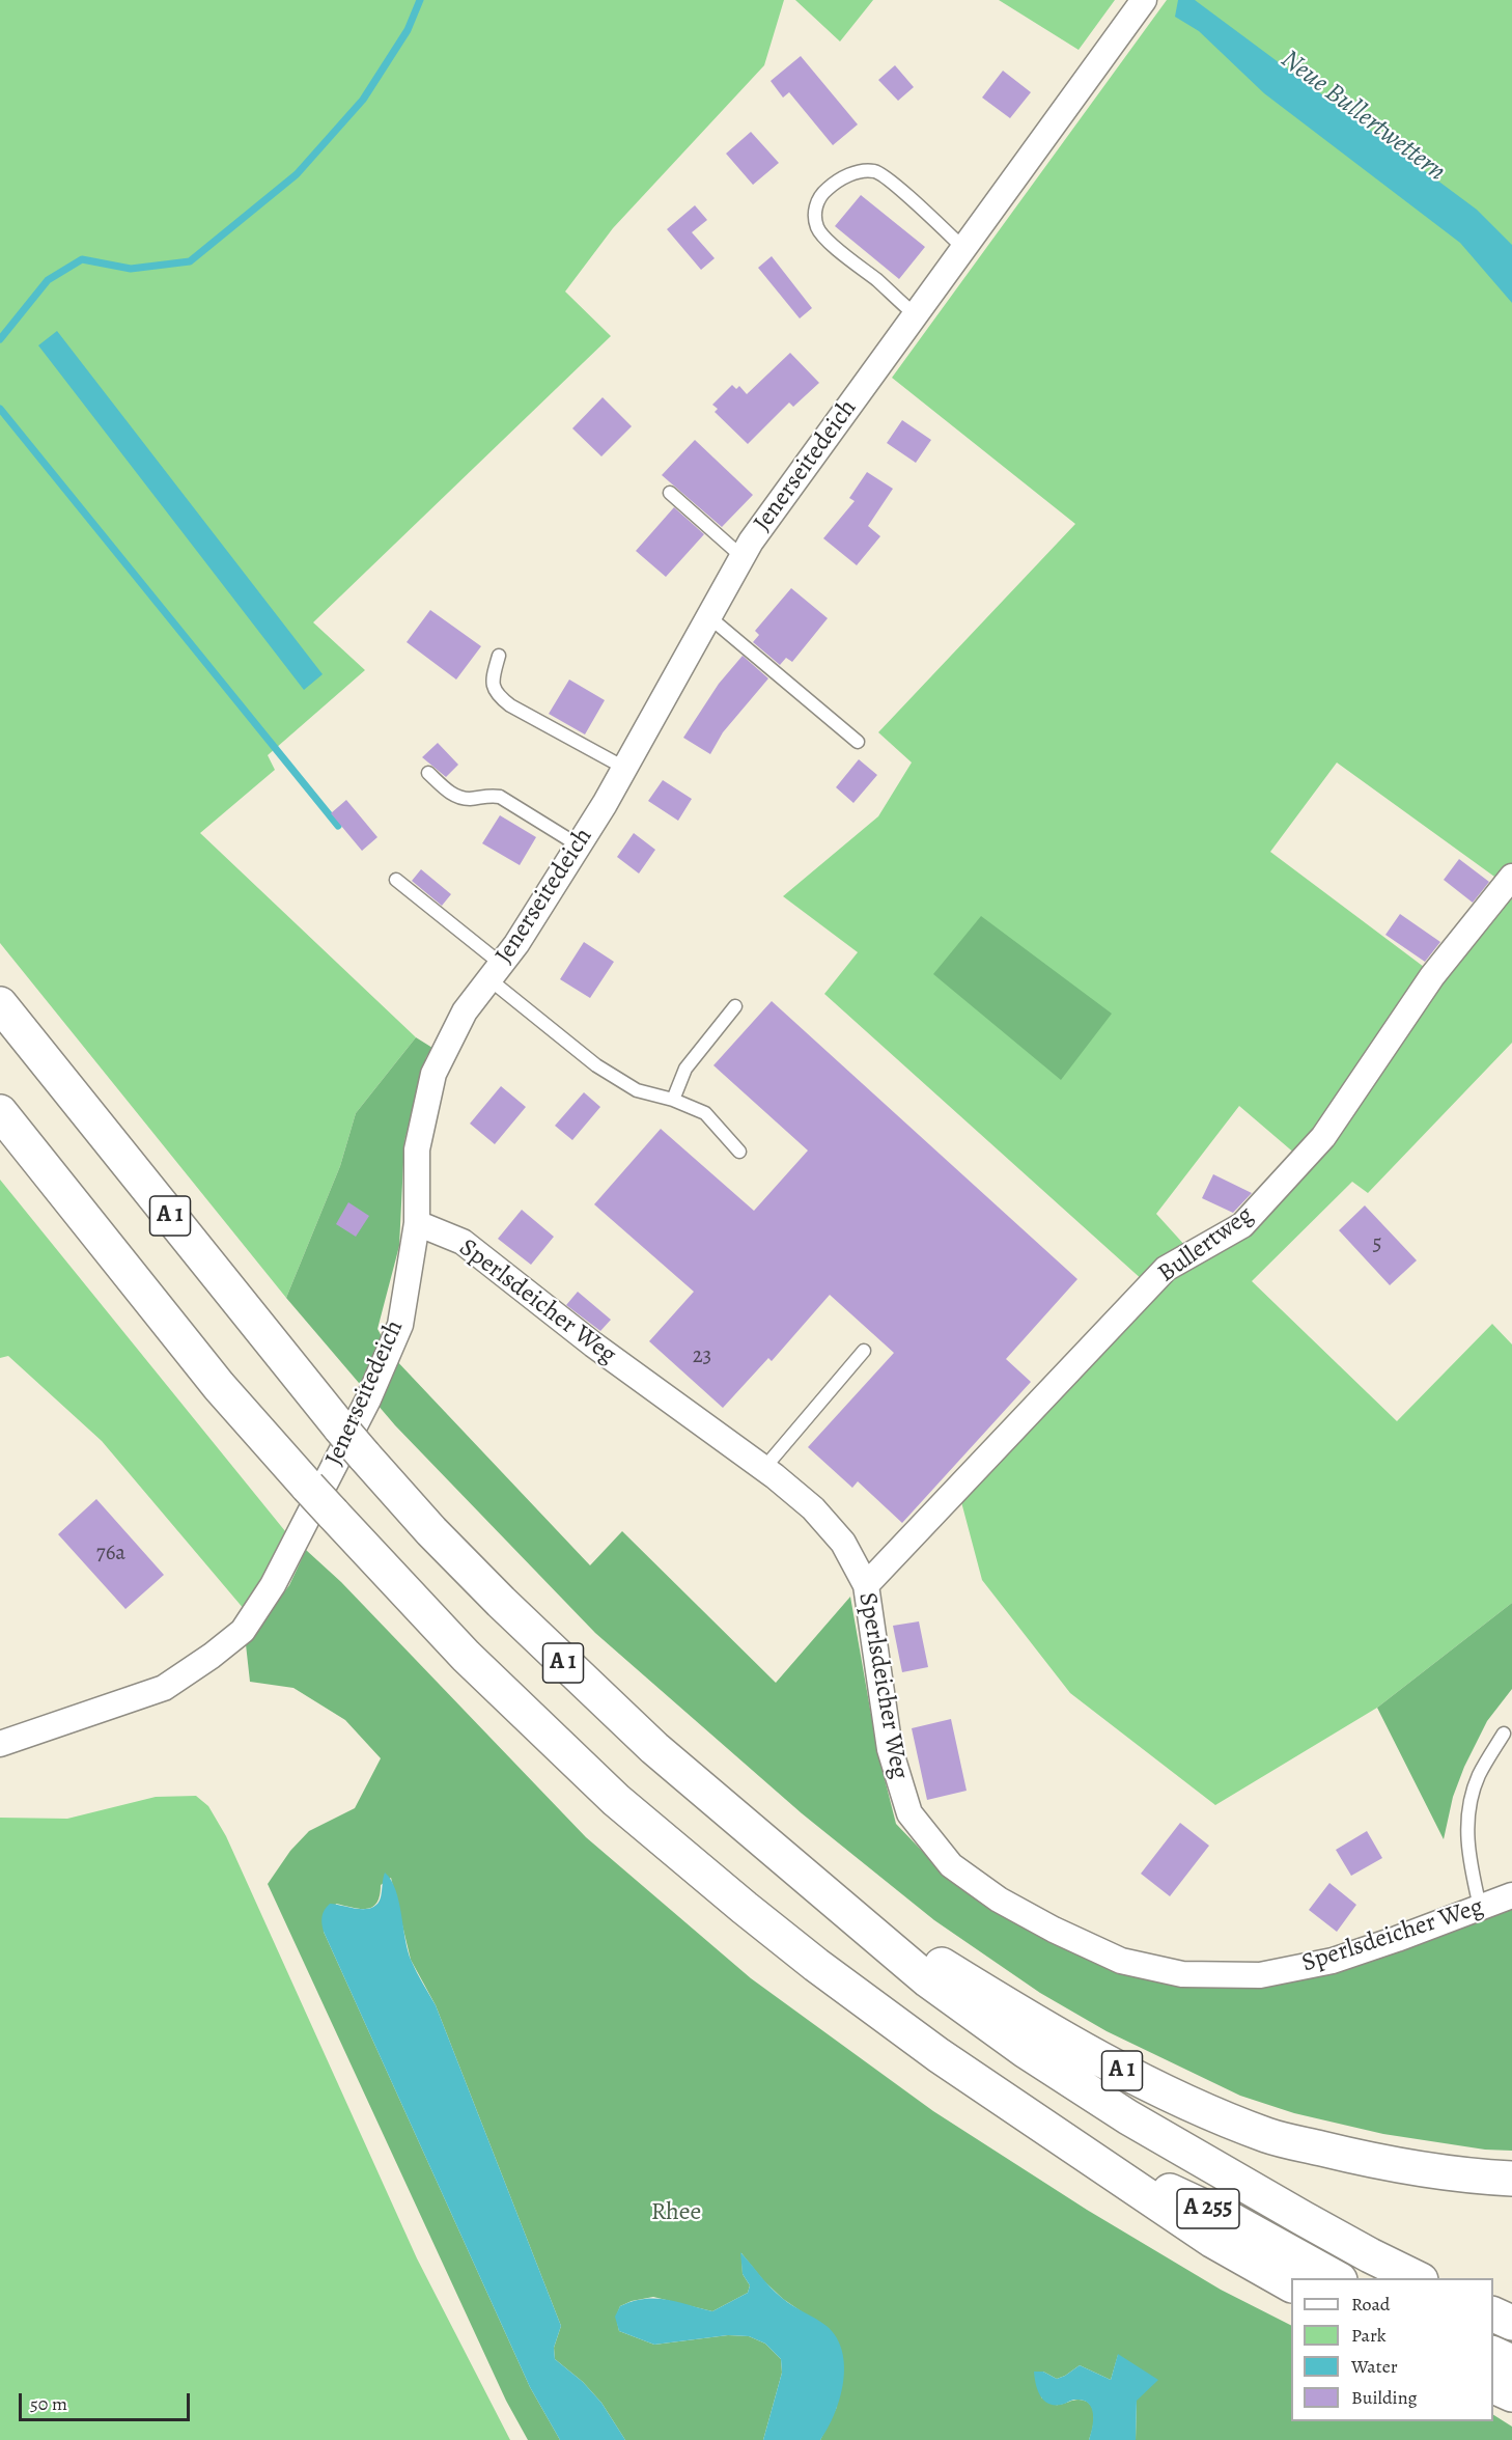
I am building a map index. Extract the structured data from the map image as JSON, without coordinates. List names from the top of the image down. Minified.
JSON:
{"streets":{"highway":["A 1","A 255"],"street":["Jenerseitedeich","Bullertweg","Sperlsdeicher Weg"]},"crossings":[["Jenerseitedeich","Sperlsdeicher Weg"],["A 1","A 255"],["Bullertweg","Sperlsdeicher Weg"]],"water":["Neue Bullertwettern"],"parks":["Rhee"],"house_numbers":["5","23","76a"],"legend":["Road","Park","Water","Building"],"scale_bar":"50 m"}
